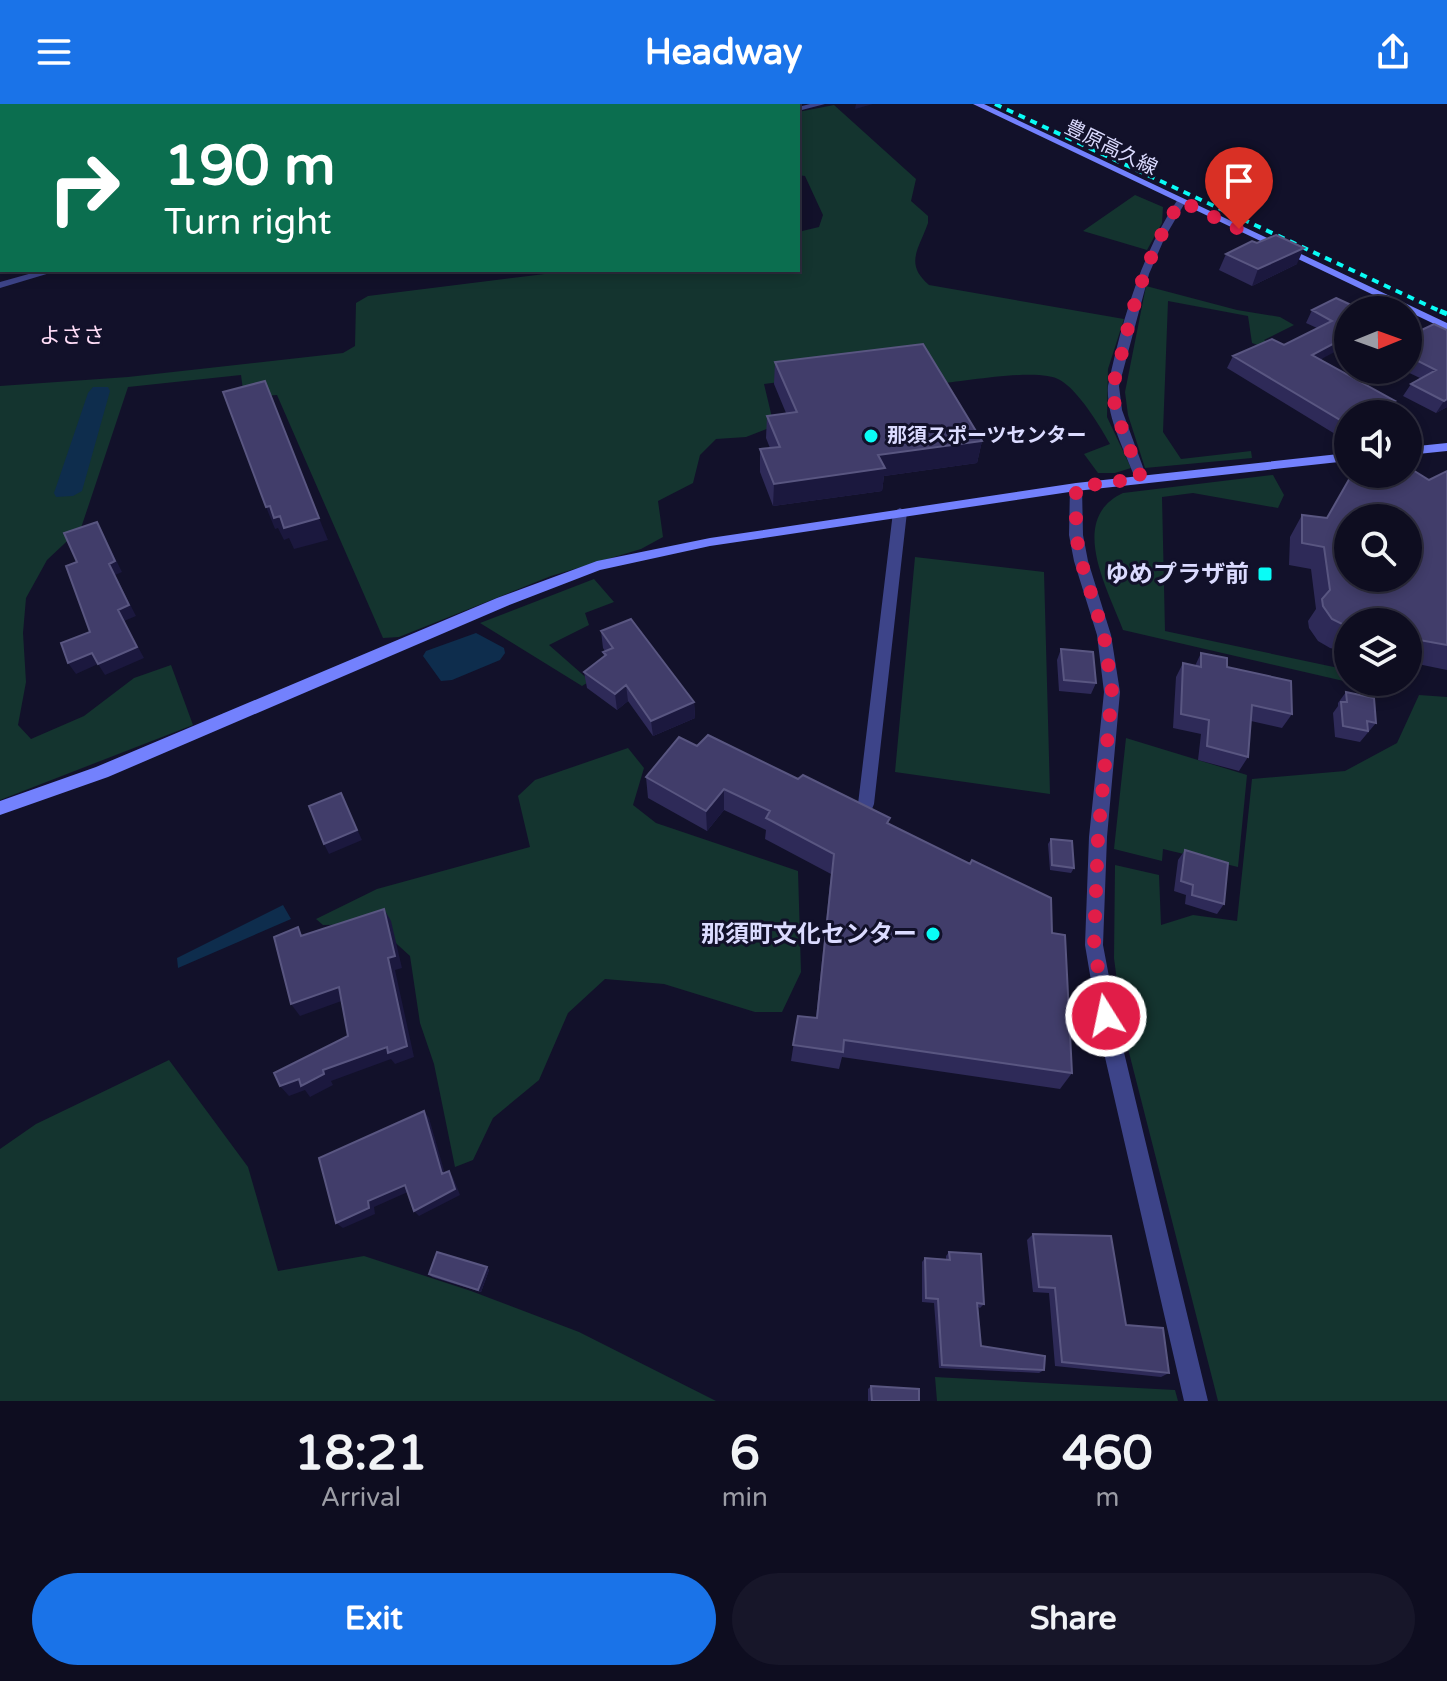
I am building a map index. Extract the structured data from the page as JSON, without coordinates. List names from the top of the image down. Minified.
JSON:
{"streets":{"street":["豊原高久線"]},"districts":["よささ"],"places":{"other":["那須スポーツセンター","那須町文化センター"],"transit":["ゆめプラザ前"]},"north":"right","page":{"header":"Headway","turn":["190 m","Turn right"],"eta":["18:21","Arrival","6","min","460","m"],"buttons":["Exit","Share"]}}
